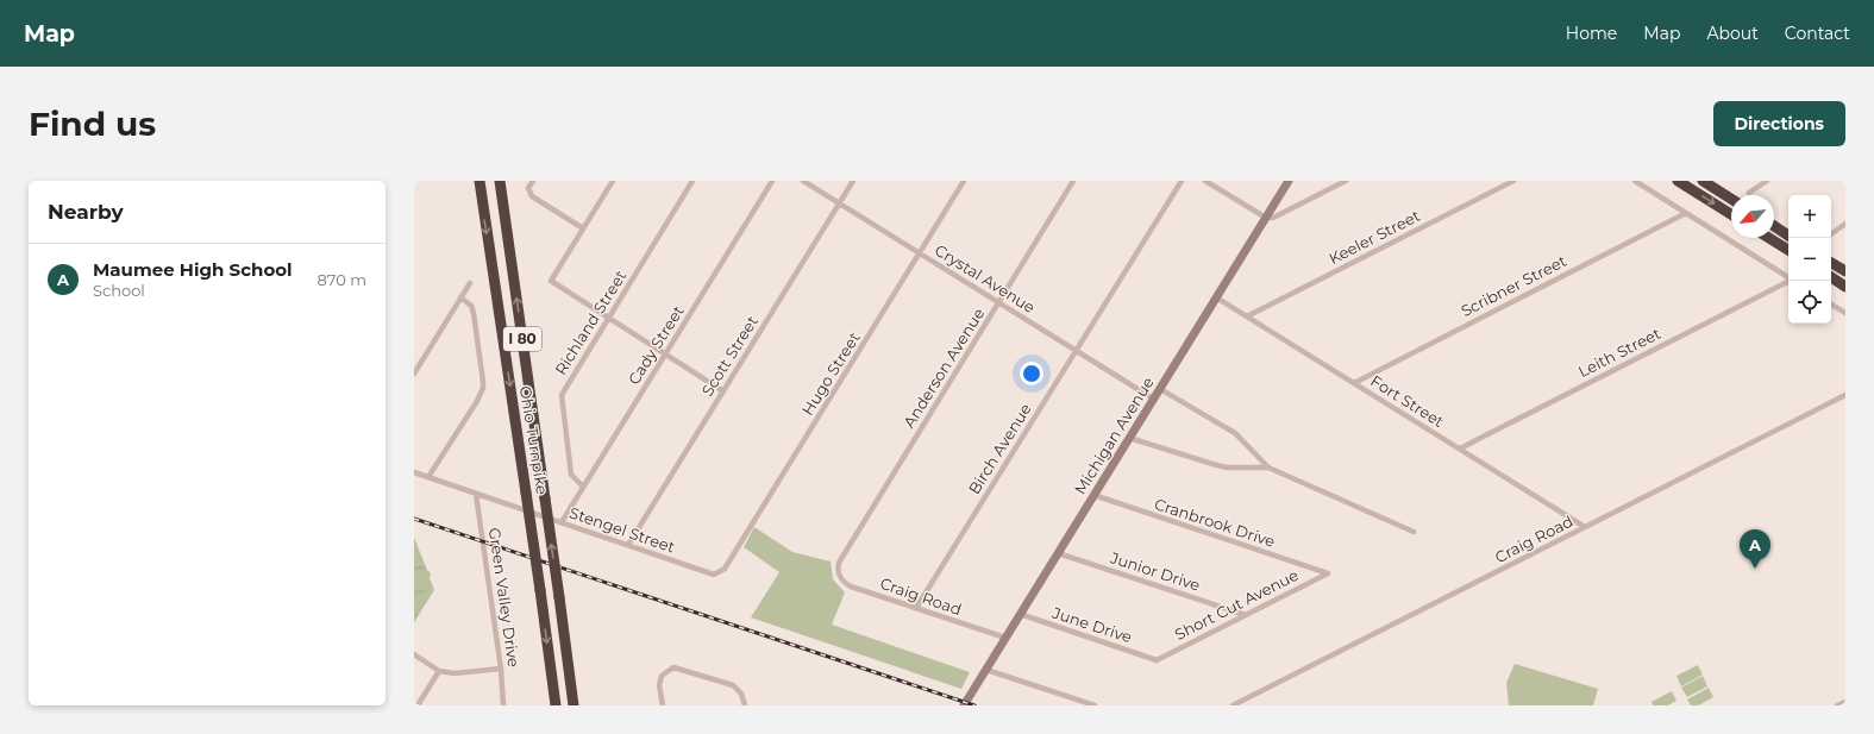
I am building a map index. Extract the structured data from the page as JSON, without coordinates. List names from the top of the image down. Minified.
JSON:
{"streets":{"highway":["I 80","Ohio Turnpike"],"street":["Keeler Street","Crystal Avenue","Scribner Street","Richland Street","Cady Street","Leith Street","Scott Street","Anderson Avenue","Hugo Street","Fort Street","Michigan Avenue","Birch Avenue","Cranbrook Drive","Stengel Street","Craig Road","Junior Drive","Green Valley Drive","Short Cut Avenue","June Drive"]},"crossings":[["Keeler Street","Fort Street"],["Crystal Avenue","Scott Street"],["Crystal Avenue","Anderson Avenue"],["Crystal Avenue","Hugo Street"],["Crystal Avenue","Michigan Avenue"],["Crystal Avenue","Birch Avenue"],["Scribner Street","Fort Street"],["Richland Street","Cady Street"],["Cady Street","Stengel Street"],["Leith Street","Fort Street"],["Scott Street","Stengel Street"],["Anderson Avenue","Craig Road"],["Hugo Street","Stengel Street"],["Fort Street","Michigan Avenue"],["Fort Street","Craig Road"],["Michigan Avenue","Cranbrook Drive"],["Michigan Avenue","Craig Road"],["Michigan Avenue","Junior Drive"],["Michigan Avenue","June Drive"],["Birch Avenue","Craig Road"],["Cranbrook Drive","Short Cut Avenue"],["Stengel Street","Green Valley Drive"],["Junior Drive","Short Cut Avenue"],["Short Cut Avenue","June Drive"]],"north":"bottom left","page":{"header":"Map","nav":["Home","Map","About","Contact"],"buttons":"Directions","title":"Find us","heading":"Nearby","map_buttons":["+","−"],"list":[{"mark":"A","name":"Maumee High School","note":"School","value":"870 m"}],"pins":"A"}}
